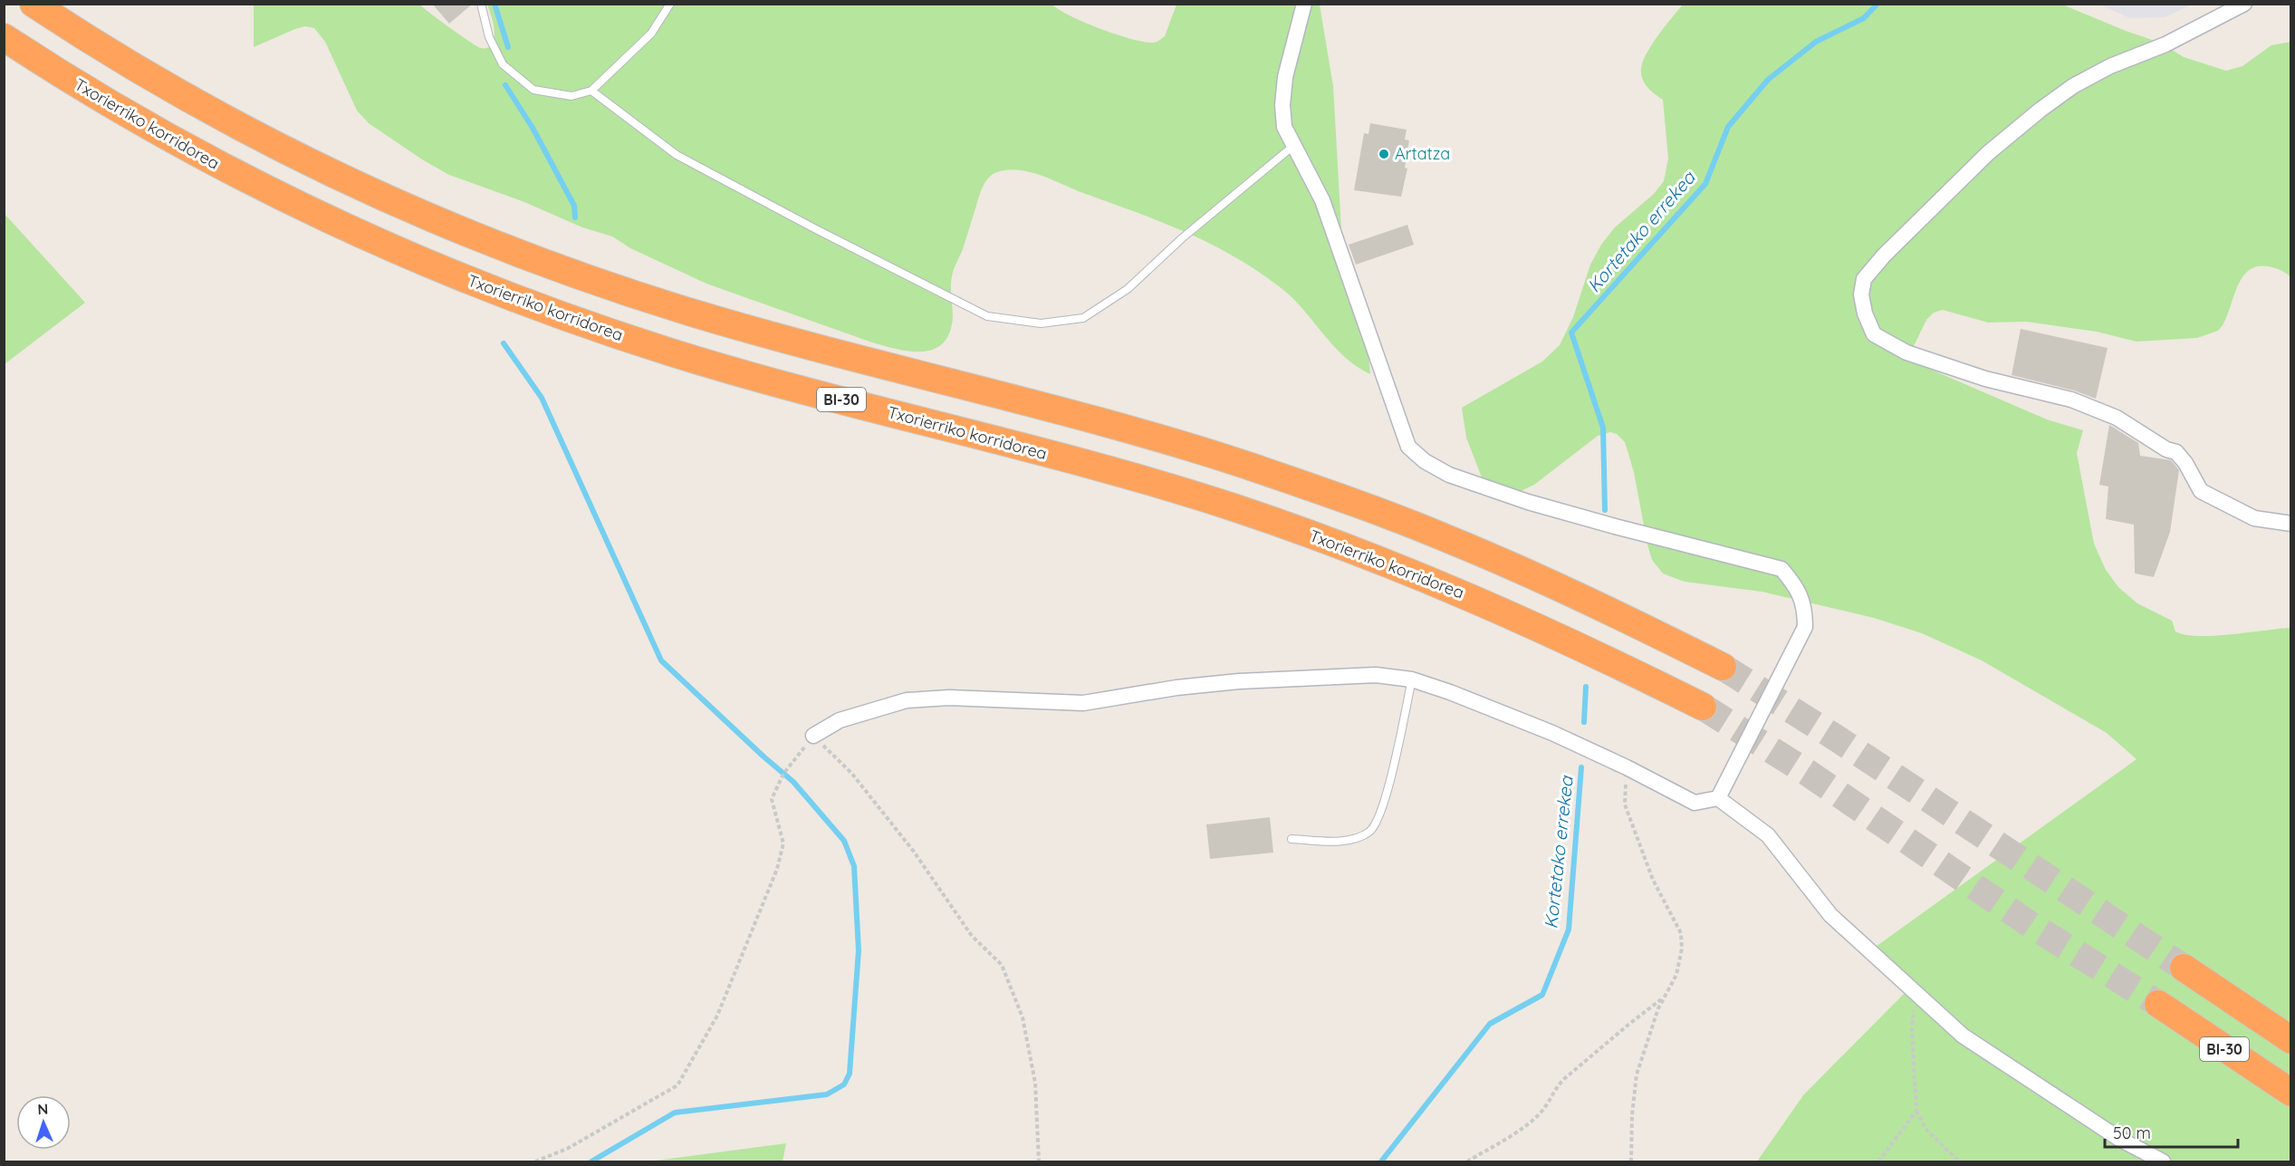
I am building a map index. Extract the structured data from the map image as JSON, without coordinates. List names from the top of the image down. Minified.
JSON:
{"streets":{"highway":["Txorierriko korridorea","BI-30"]},"water":["Kortetako errekea"],"places":["Artatza"],"scale_bar":"50 m","north":"top"}
